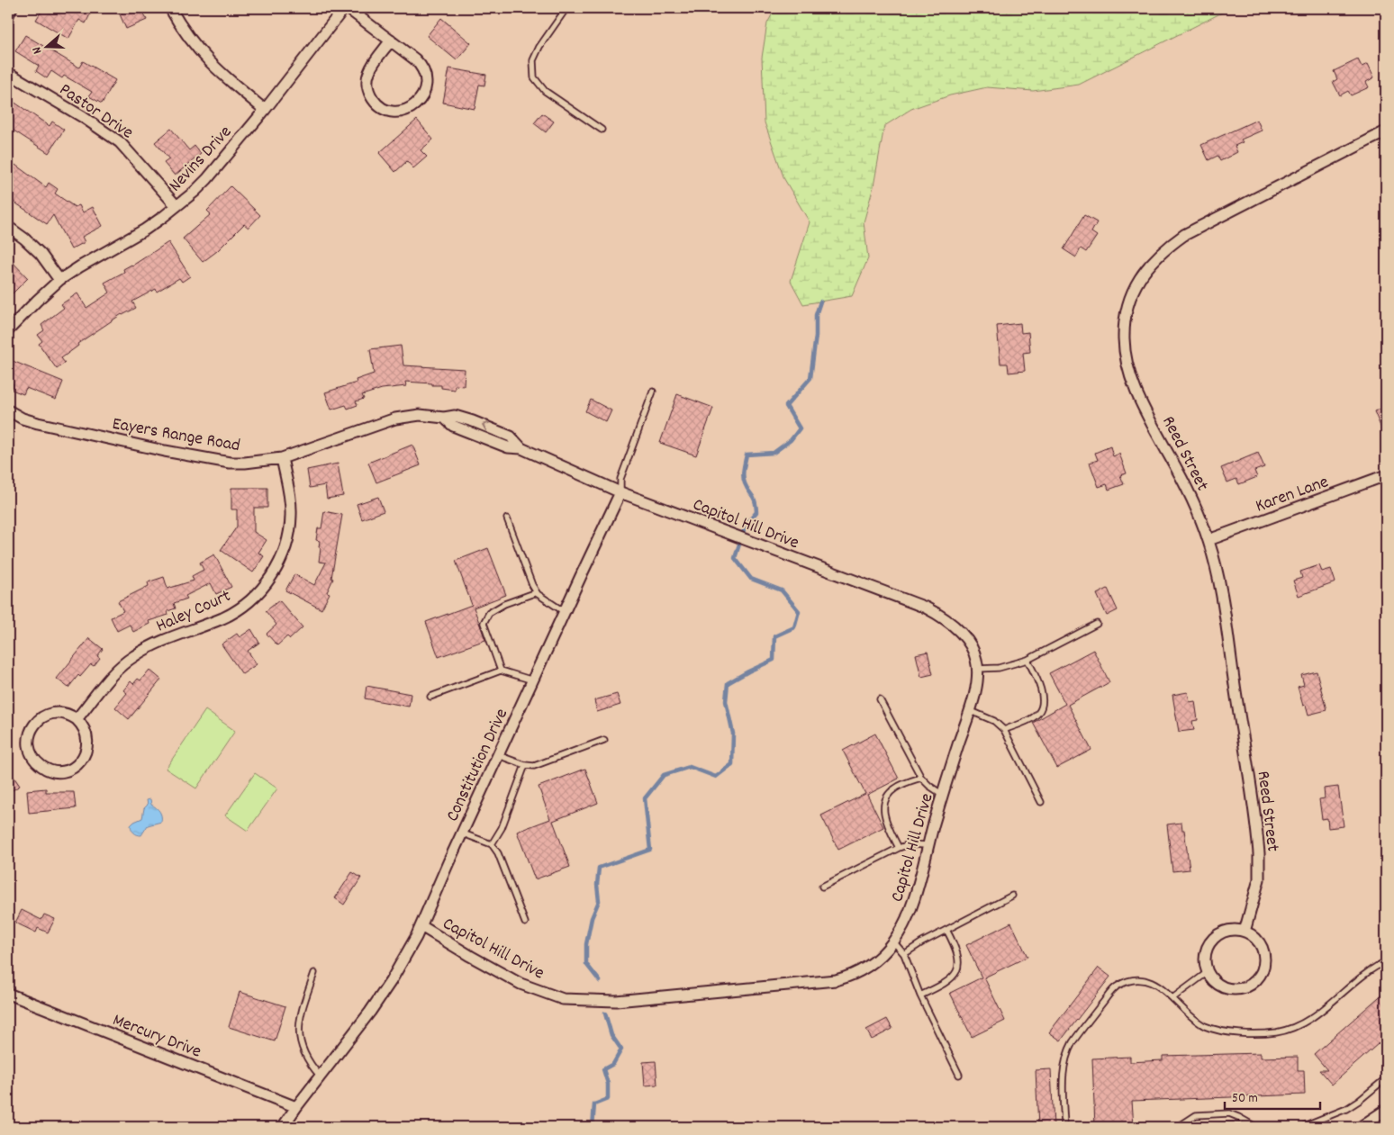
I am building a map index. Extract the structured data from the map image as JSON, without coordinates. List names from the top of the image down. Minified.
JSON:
{"streets":{"street":["Pastor Drive","Nevins Drive","Eayers Range Road","Reed Street","Karen Lane","Capitol Hill Drive","Haley Court","Constitution Drive","Mercury Drive"]},"crossings":[["Pastor Drive","Nevins Drive"],["Eayers Range Road","Capitol Hill Drive"],["Eayers Range Road","Haley Court"],["Eayers Range Road","Constitution Drive"],["Reed Street","Karen Lane"],["Capitol Hill Drive","Constitution Drive"],["Constitution Drive","Mercury Drive"]],"scale_bar":"50 m","north":"left"}
